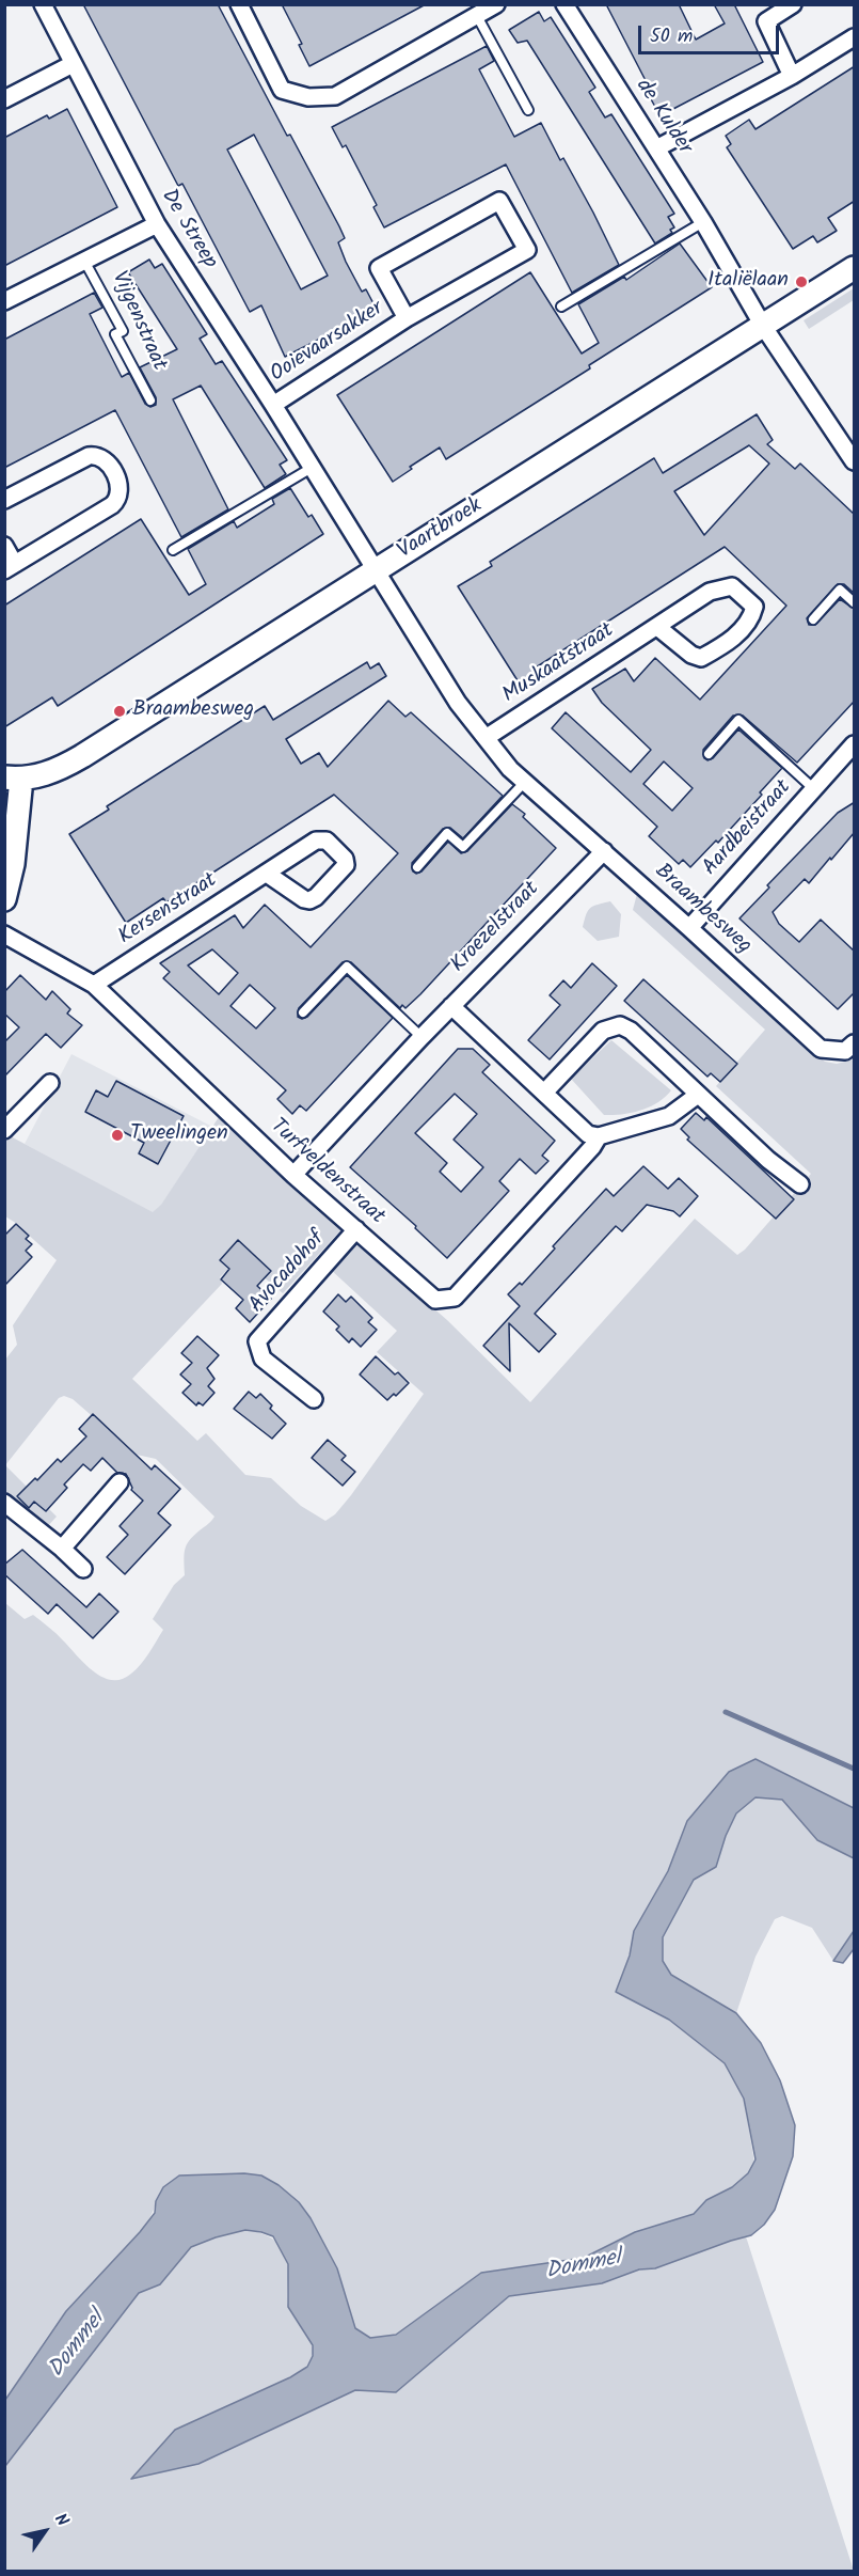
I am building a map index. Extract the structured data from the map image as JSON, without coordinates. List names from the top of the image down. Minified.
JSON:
{"streets":{"street":["de Kulder","De Streep","Vijgenstraat","Ooievaarsakker","Vaartbroek","Muskaatstraat","Aardbeistraat","Kersenstraat","Braambesweg","Kroezelstraat","Turfveldenstraat","Avocadohof"]},"crossings":[["de Kulder","Vaartbroek"],["De Streep","Vijgenstraat"],["De Streep","Ooievaarsakker"],["De Streep","Vaartbroek"],["De Streep","Braambesweg"],["Vaartbroek","Braambesweg"],["Muskaatstraat","Braambesweg"],["Aardbeistraat","Braambesweg"],["Kersenstraat","Turfveldenstraat"],["Braambesweg","Kroezelstraat"],["Kroezelstraat","Turfveldenstraat"],["Turfveldenstraat","Avocadohof"]],"water":["Dommel"],"places":["Italiëlaan","Braambesweg","Tweelingen"],"scale_bar":"50 m","north":"top right"}
